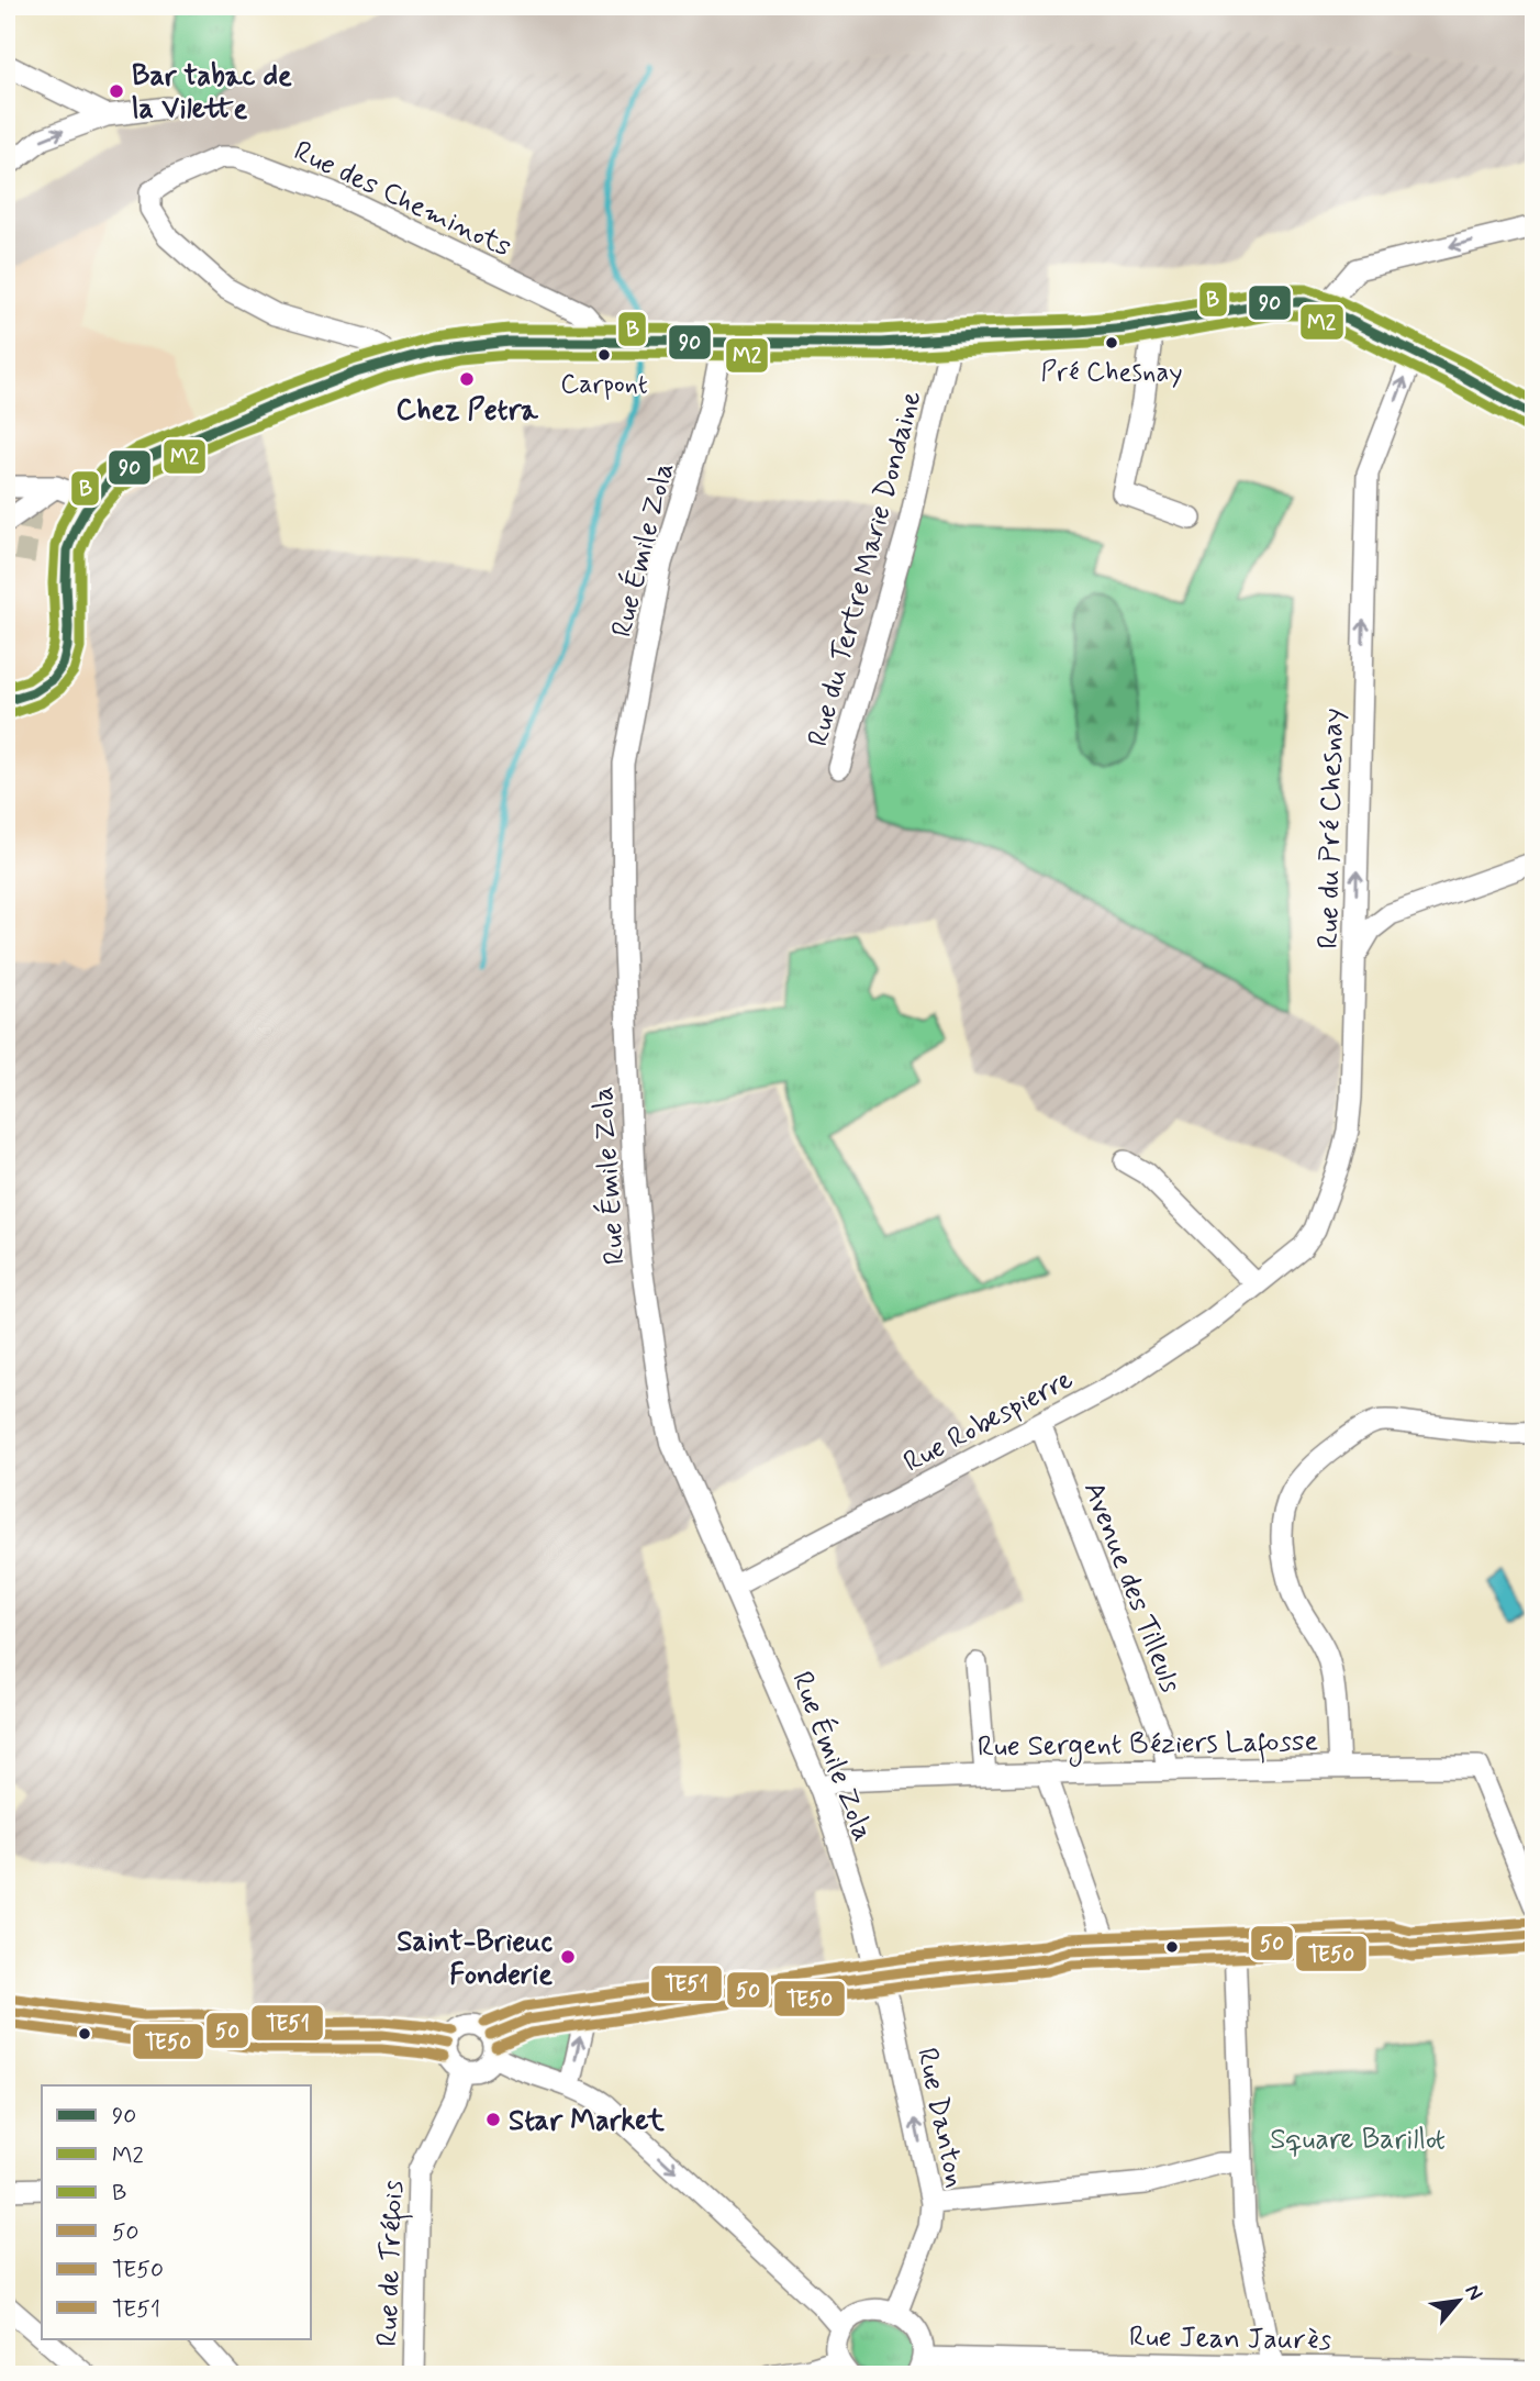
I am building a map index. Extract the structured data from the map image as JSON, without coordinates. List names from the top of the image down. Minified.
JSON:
{"streets":{"street":["Rue des Cheminots","Rue Émile Zola","Rue du Tertre Marie Dondaine","Rue du Pré Chesnay","Rue Robespierre","Avenue des Tilleuls","Rue Sergent Béziers Lafosse","Rue Danton","Rue de Tréfois","Rue Jean Jaurès"]},"crossings":[["Rue Émile Zola","Rue Robespierre"],["Rue Émile Zola","Rue Sergent Béziers Lafosse"],["Rue Émile Zola","Rue Danton"],["Rue du Pré Chesnay","Rue Robespierre"],["Rue Robespierre","Avenue des Tilleuls"],["Avenue des Tilleuls","Rue Sergent Béziers Lafosse"]],"one_way":["Rue du Pré Chesnay","Rue Danton"],"parks":["Square Barillot"],"places":["Bar tabac de la Vilette","Pré Chesnay","Carpont","Chez Petra","Saint-Brieuc Fonderie","Star Market"],"lines":["transit line B","transit line 90","transit line M2","transit line TE51","transit line 50","transit line TE50"],"legend":["90","M2","B","50","TE50","TE51"],"north":"top right"}
